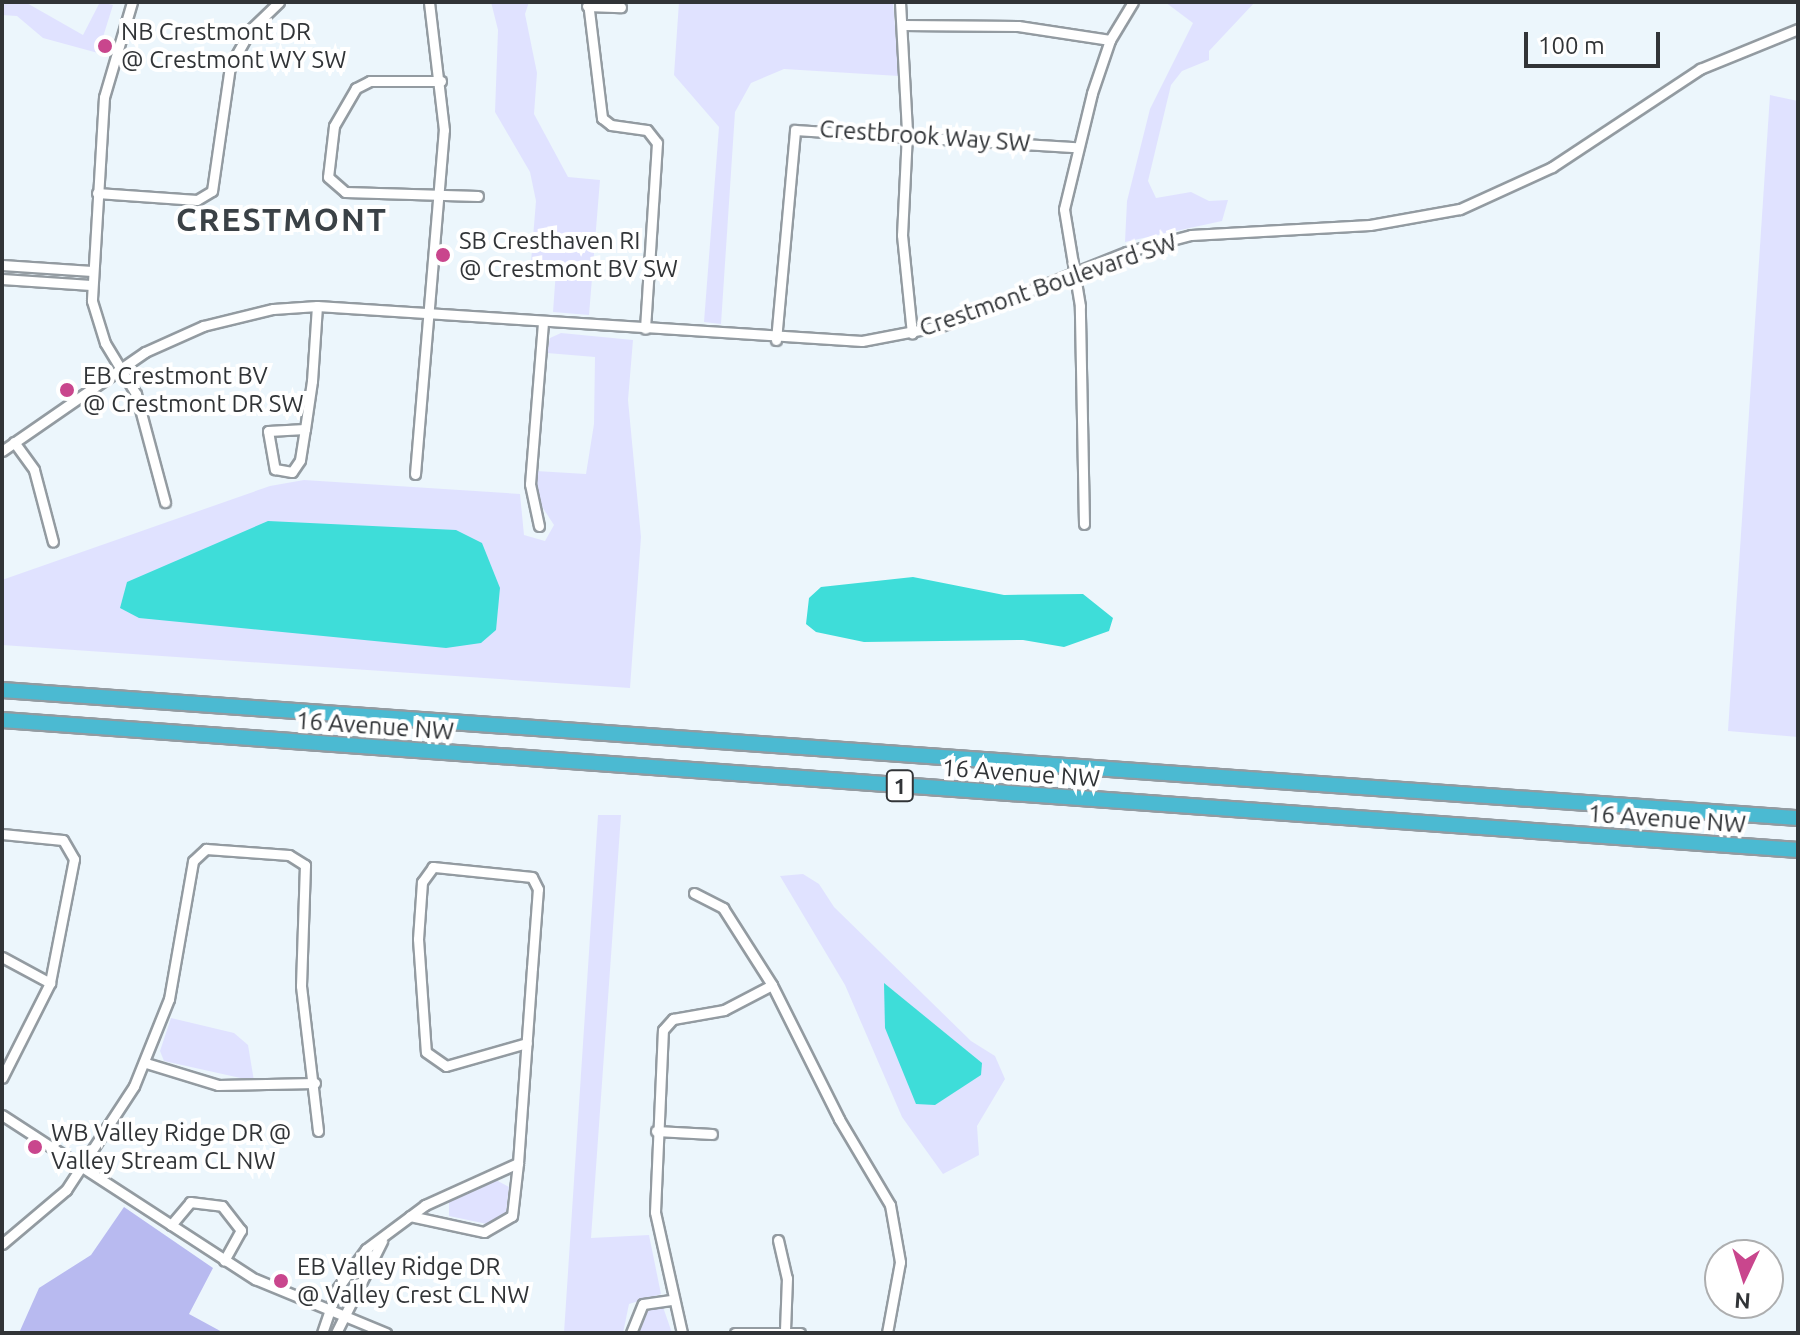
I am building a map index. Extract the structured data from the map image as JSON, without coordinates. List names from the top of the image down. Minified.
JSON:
{"streets":{"highway":["16 Avenue NW","1"],"street":["Crestbrook Way SW","Crestmont Boulevard SW"]},"crossings":[["Crestbrook Way SW","Crestmont Boulevard SW"]],"districts":["CRESTMONT"],"places":["NB Crestmont DR @ Crestmont WY SW","SB Cresthaven RI @ Crestmont BV SW","EB Crestmont BV @ Crestmont DR SW","WB Valley Ridge DR @ Valley Stream CL NW","EB Valley Ridge DR @ Valley Crest CL NW"],"scale_bar":"100 m","north":"bottom"}
